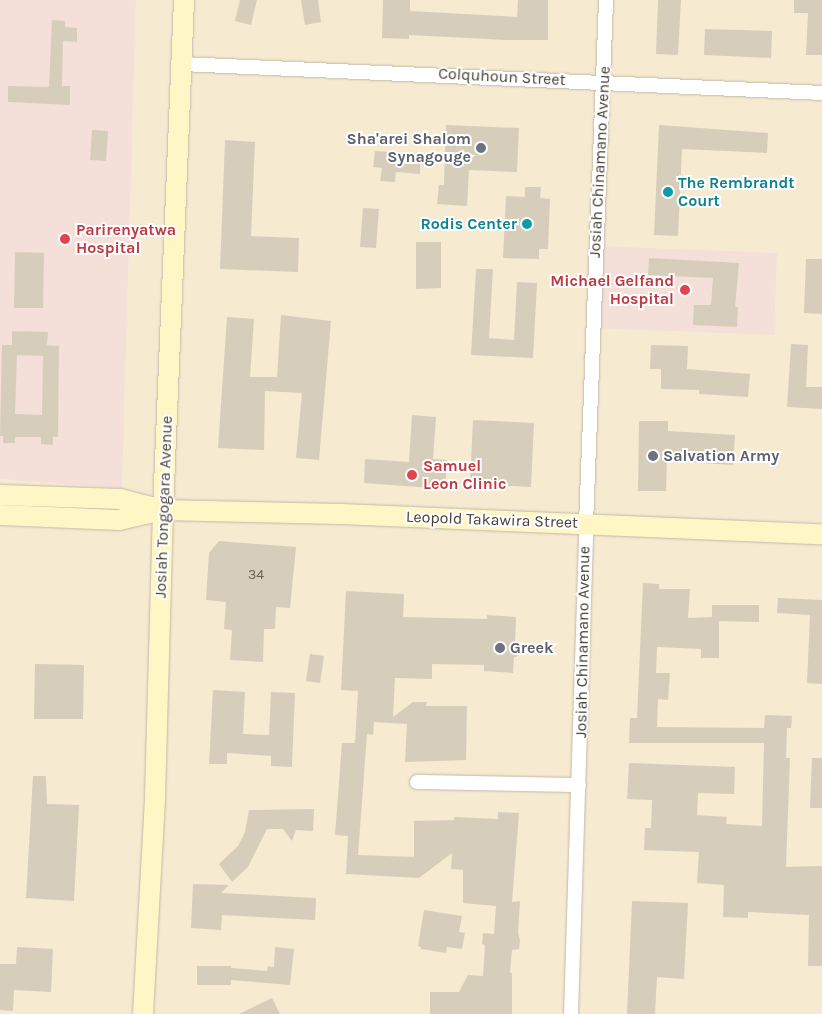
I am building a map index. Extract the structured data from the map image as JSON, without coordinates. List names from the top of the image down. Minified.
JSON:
{"streets":{"main road":["Josiah Tongogara Avenue","Leopold Takawira Street"],"street":["Colquhoun Street","Josiah Chinamano Avenue"]},"crossings":[["Colquhoun Street","Josiah Chinamano Avenue"],["Colquhoun Street","Josiah Tongogara Avenue"],["Josiah Chinamano Avenue","Leopold Takawira Street"],["Josiah Tongogara Avenue","Leopold Takawira Street"]],"places":["Sha'arei Shalom Synagouge","The Rembrandt Court","Rodis Center","Parirenyatwa Hospital","Michael Gelfand Hospital","Salvation Army","Samuel Leon Clinic","Greek"],"house_numbers":["34"]}
